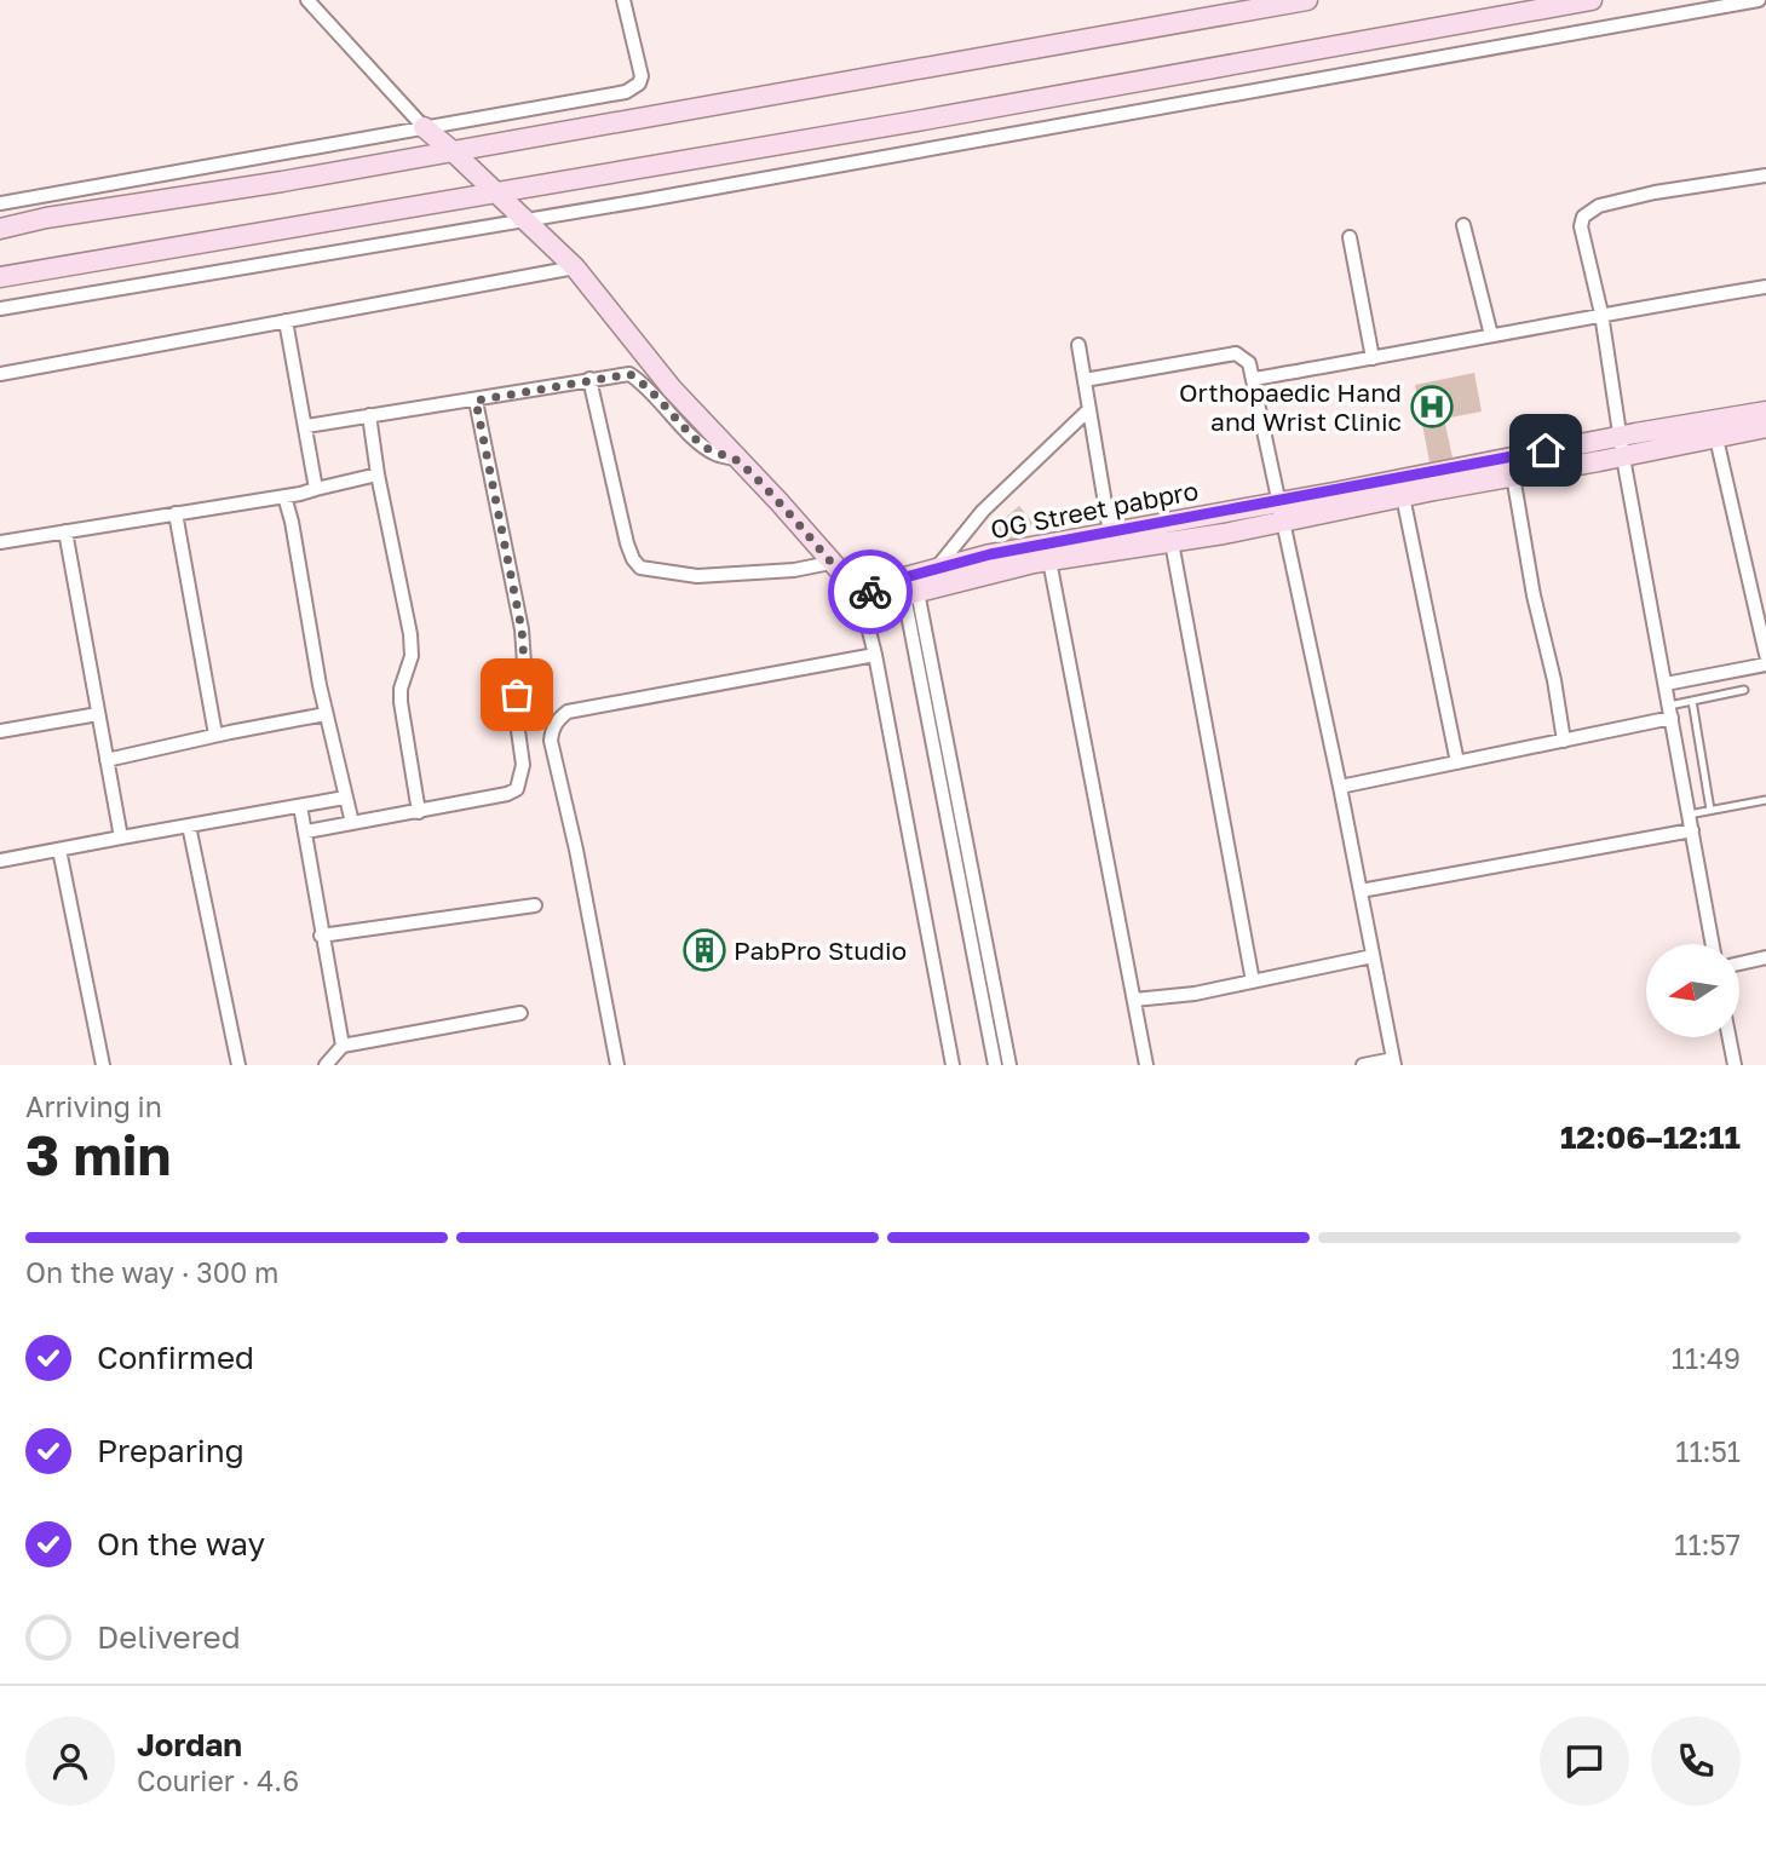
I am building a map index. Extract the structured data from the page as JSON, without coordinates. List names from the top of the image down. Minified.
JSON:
{"streets":{"main road":["OG Street pabpro"]},"places":{"hospital":["Orthopaedic Hand and Wrist Clinic"],"building":["PabPro Studio"]},"north":"left","page":{"heading":["3 min","Arriving in","12:06–12:11"],"panel":["Jordan","Courier · 4.6"],"bar":"On the way · 300 m","list":[["Confirmed","11:49"],["Preparing","11:51"],["On the way","11:57"],"Delivered"]}}
